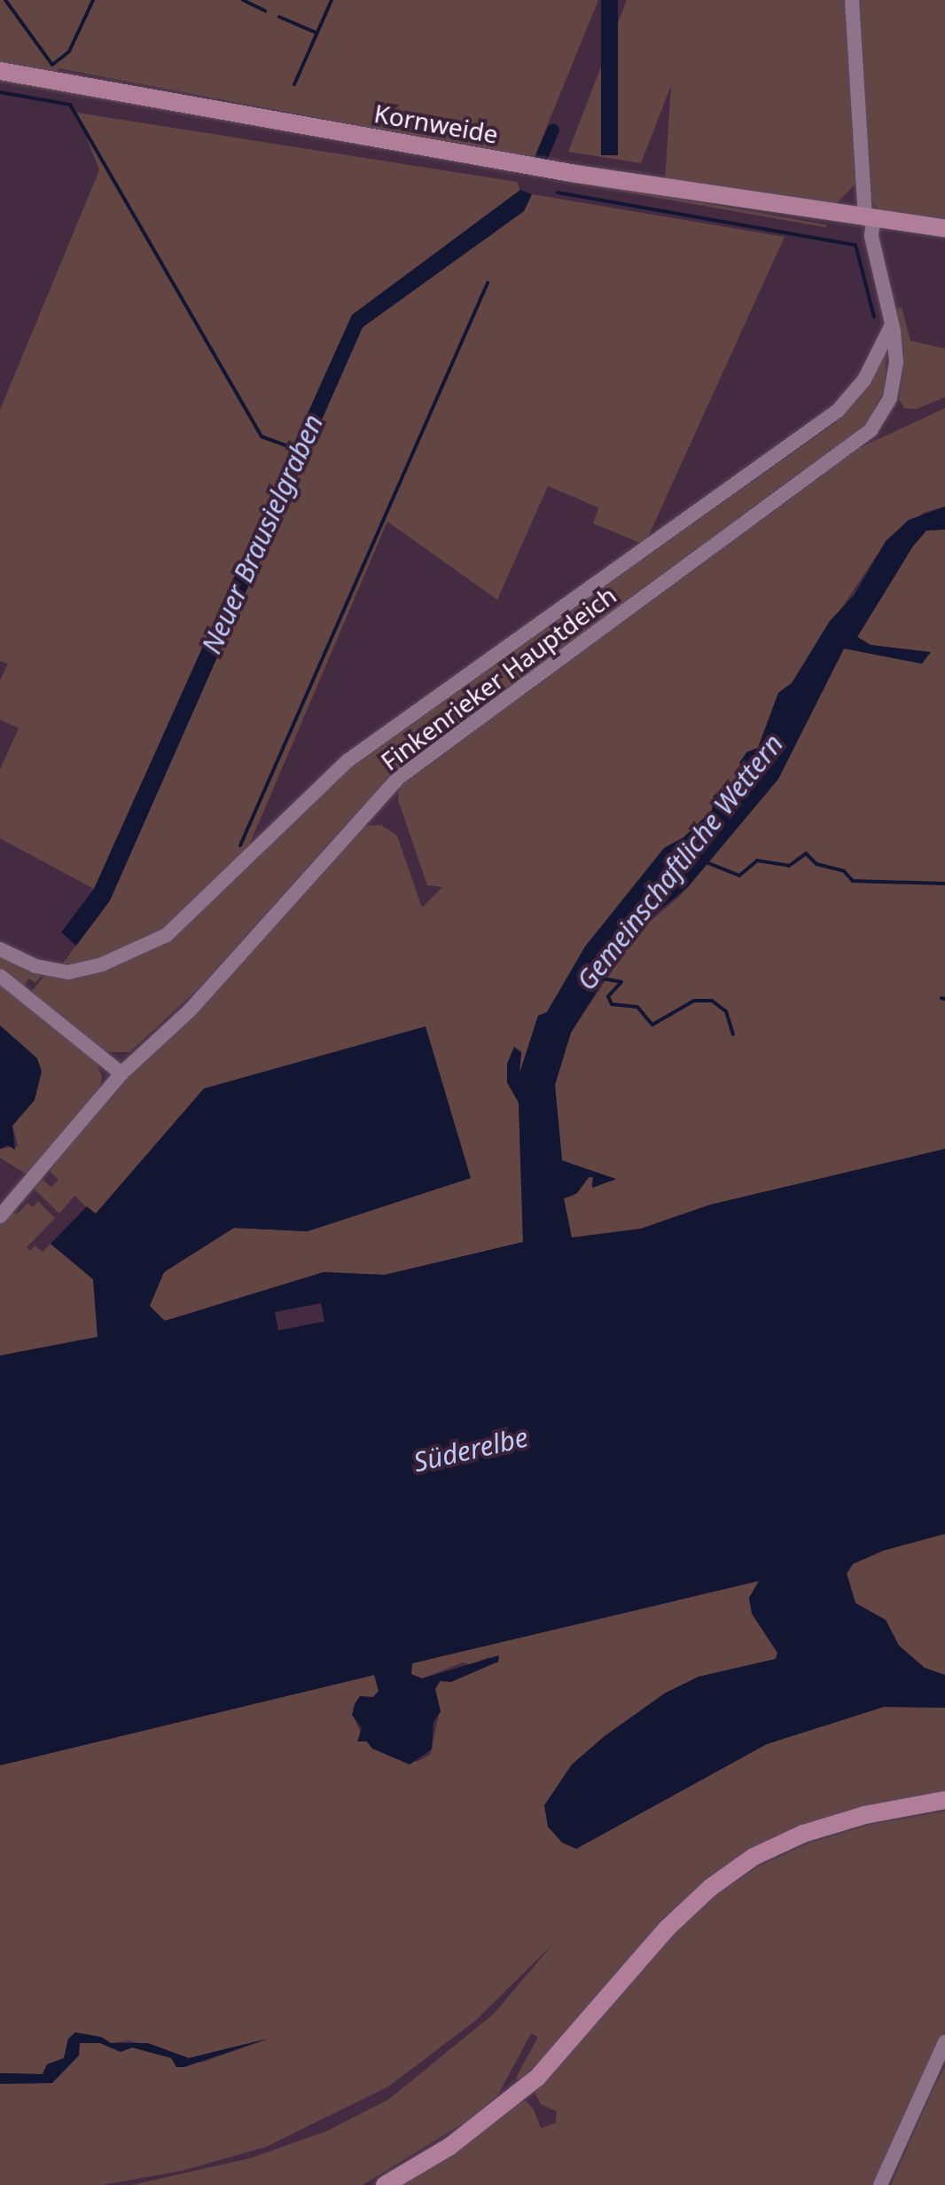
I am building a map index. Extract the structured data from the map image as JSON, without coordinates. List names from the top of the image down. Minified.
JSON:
{"streets":{"main road":["Kornweide"],"street":["Finkenrieker Hauptdeich"]},"crossings":[["Kornweide","Finkenrieker Hauptdeich"]],"water":["Neuer Brausielgraben","Gemeinschaftliche Wettern","Süderelbe"]}
